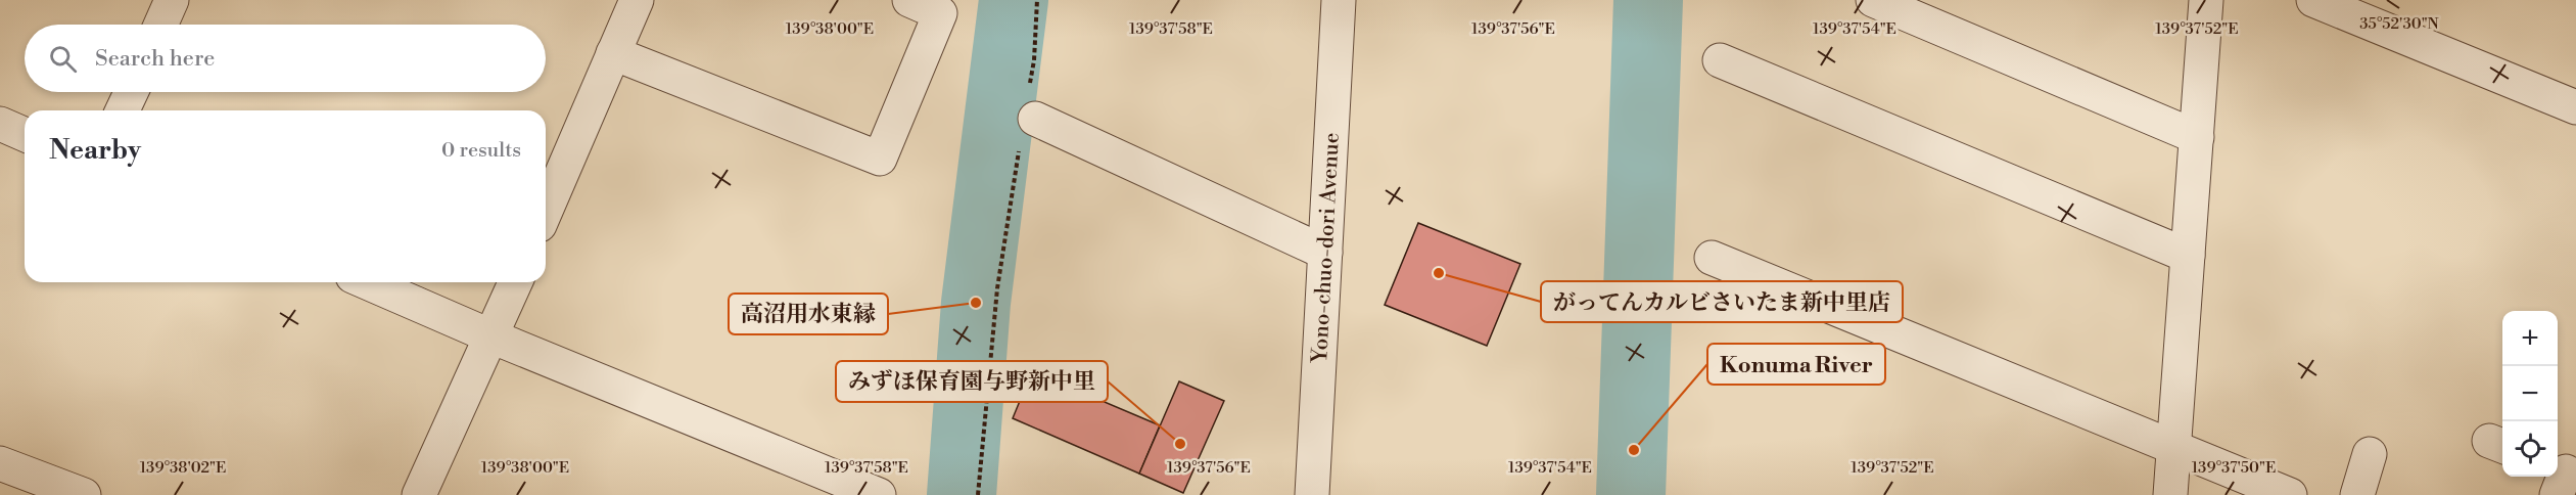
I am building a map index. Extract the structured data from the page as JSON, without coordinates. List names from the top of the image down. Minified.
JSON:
{"streets":{"street":["Yono-chuo-dori Avenue"]},"places":["がってんカルビさいたま新中里店","高沼用水東縁","みずほ保育園与野新中里","Konuma River"],"page":{"search":"Search here","heading":["Nearby","0 results"],"map_buttons":["+","−"]},"coordinates":["35°52'30\"N","139°38'00\"E","139°37'54\"E","139°37'52\"E","139°37'58\"E","139°37'56\"E","139°38'02\"E","139°37'50\"E"]}
